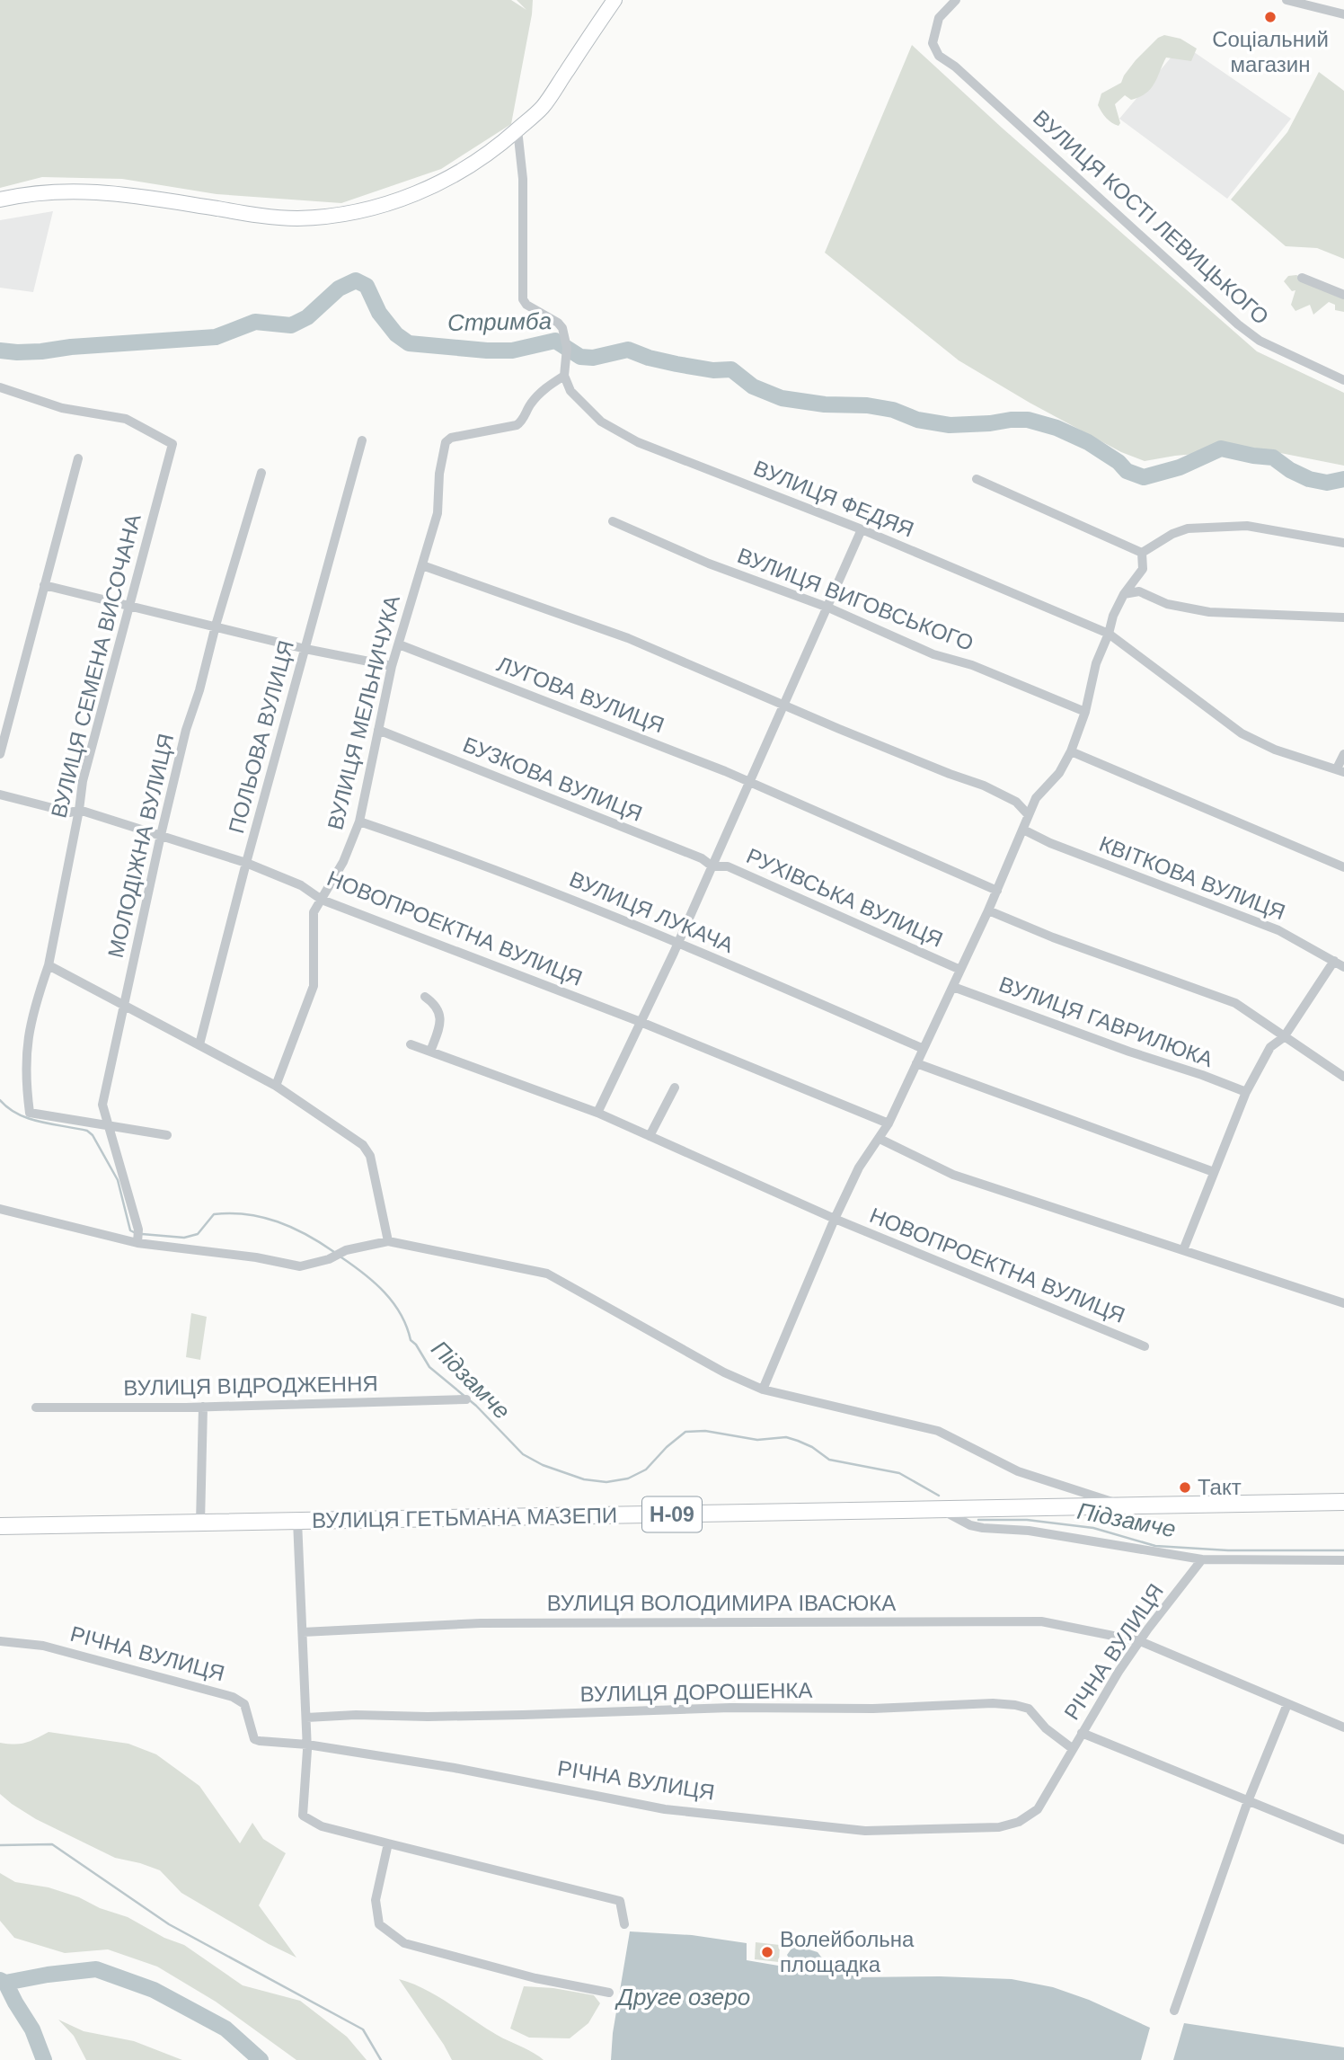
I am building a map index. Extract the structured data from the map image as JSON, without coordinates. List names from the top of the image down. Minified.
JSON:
{"streets":{"main road":["Н-09","ВУЛИЦЯ ГЕТЬМАНА МАЗЕПИ"],"street":["ВУЛИЦЯ КОСТІ ЛЕВИЦЬКОГО","ВУЛИЦЯ ФЕДЯЯ","ВУЛИЦЯ ВИГОВСЬКОГО","ВУЛИЦЯ СЕМЕНА ВИСОЧАНА","ЛУГОВА ВУЛИЦЯ","ВУЛИЦЯ МЕЛЬНИЧУКА","ПОЛЬОВА ВУЛИЦЯ","БУЗКОВА ВУЛИЦЯ","МОЛОДІЖНА ВУЛИЦЯ","КВІТКОВА ВУЛИЦЯ","РУХІВСЬКА ВУЛИЦЯ","ВУЛИЦЯ ЛУКАЧА","НОВОПРОЕКТНА ВУЛИЦЯ","ВУЛИЦЯ ГАВРИЛЮКА","ВУЛИЦЯ ВІДРОДЖЕННЯ","ВУЛИЦЯ ВОЛОДИМИРА ІВАСЮКА","РІЧНА ВУЛИЦЯ","ВУЛИЦЯ ДОРОШЕНКА"]},"crossings":[["ВУЛИЦЯ ФЕДЯЯ","ВУЛИЦЯ МЕЛЬНИЧУКА"],["ВУЛИЦЯ СЕМЕНА ВИСОЧАНА","МОЛОДІЖНА ВУЛИЦЯ"],["ВУЛИЦЯ СЕМЕНА ВИСОЧАНА","НОВОПРОЕКТНА ВУЛИЦЯ"],["ЛУГОВА ВУЛИЦЯ","ВУЛИЦЯ МЕЛЬНИЧУКА"],["ВУЛИЦЯ МЕЛЬНИЧУКА","БУЗКОВА ВУЛИЦЯ"],["ВУЛИЦЯ МЕЛЬНИЧУКА","ВУЛИЦЯ ЛУКАЧА"],["ВУЛИЦЯ МЕЛЬНИЧУКА","НОВОПРОЕКТНА ВУЛИЦЯ"],["ПОЛЬОВА ВУЛИЦЯ","НОВОПРОЕКТНА ВУЛИЦЯ"],["БУЗКОВА ВУЛИЦЯ","РУХІВСЬКА ВУЛИЦЯ"],["МОЛОДІЖНА ВУЛИЦЯ","НОВОПРОЕКТНА ВУЛИЦЯ"],["ВУЛИЦЯ ВОЛОДИМИРА ІВАСЮКА","РІЧНА ВУЛИЦЯ"],["РІЧНА ВУЛИЦЯ","ВУЛИЦЯ ДОРОШЕНКА"]],"water":["Стримба","Підзамче","Друге озеро"],"places":["Соціальний магазин","Такт","Волейбольна площадка"]}
